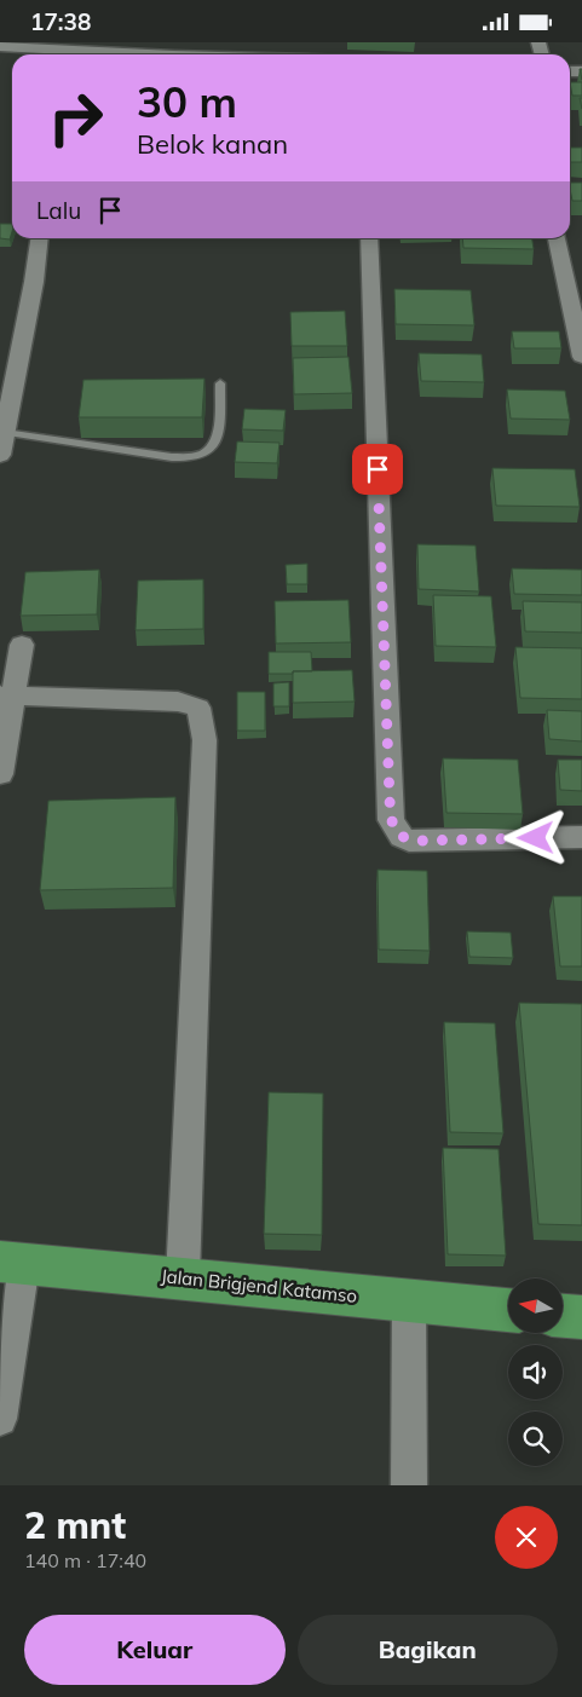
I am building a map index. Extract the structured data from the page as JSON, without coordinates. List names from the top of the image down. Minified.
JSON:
{"streets":{"highway":["Jalan Brigjend Katamso"]},"north":"left","page":{"status":"17:38","turn":["30 m","Belok kanan"],"then":"Lalu","heading":["2 mnt","140 m · 17:40"],"buttons":["Keluar","Bagikan"]}}
